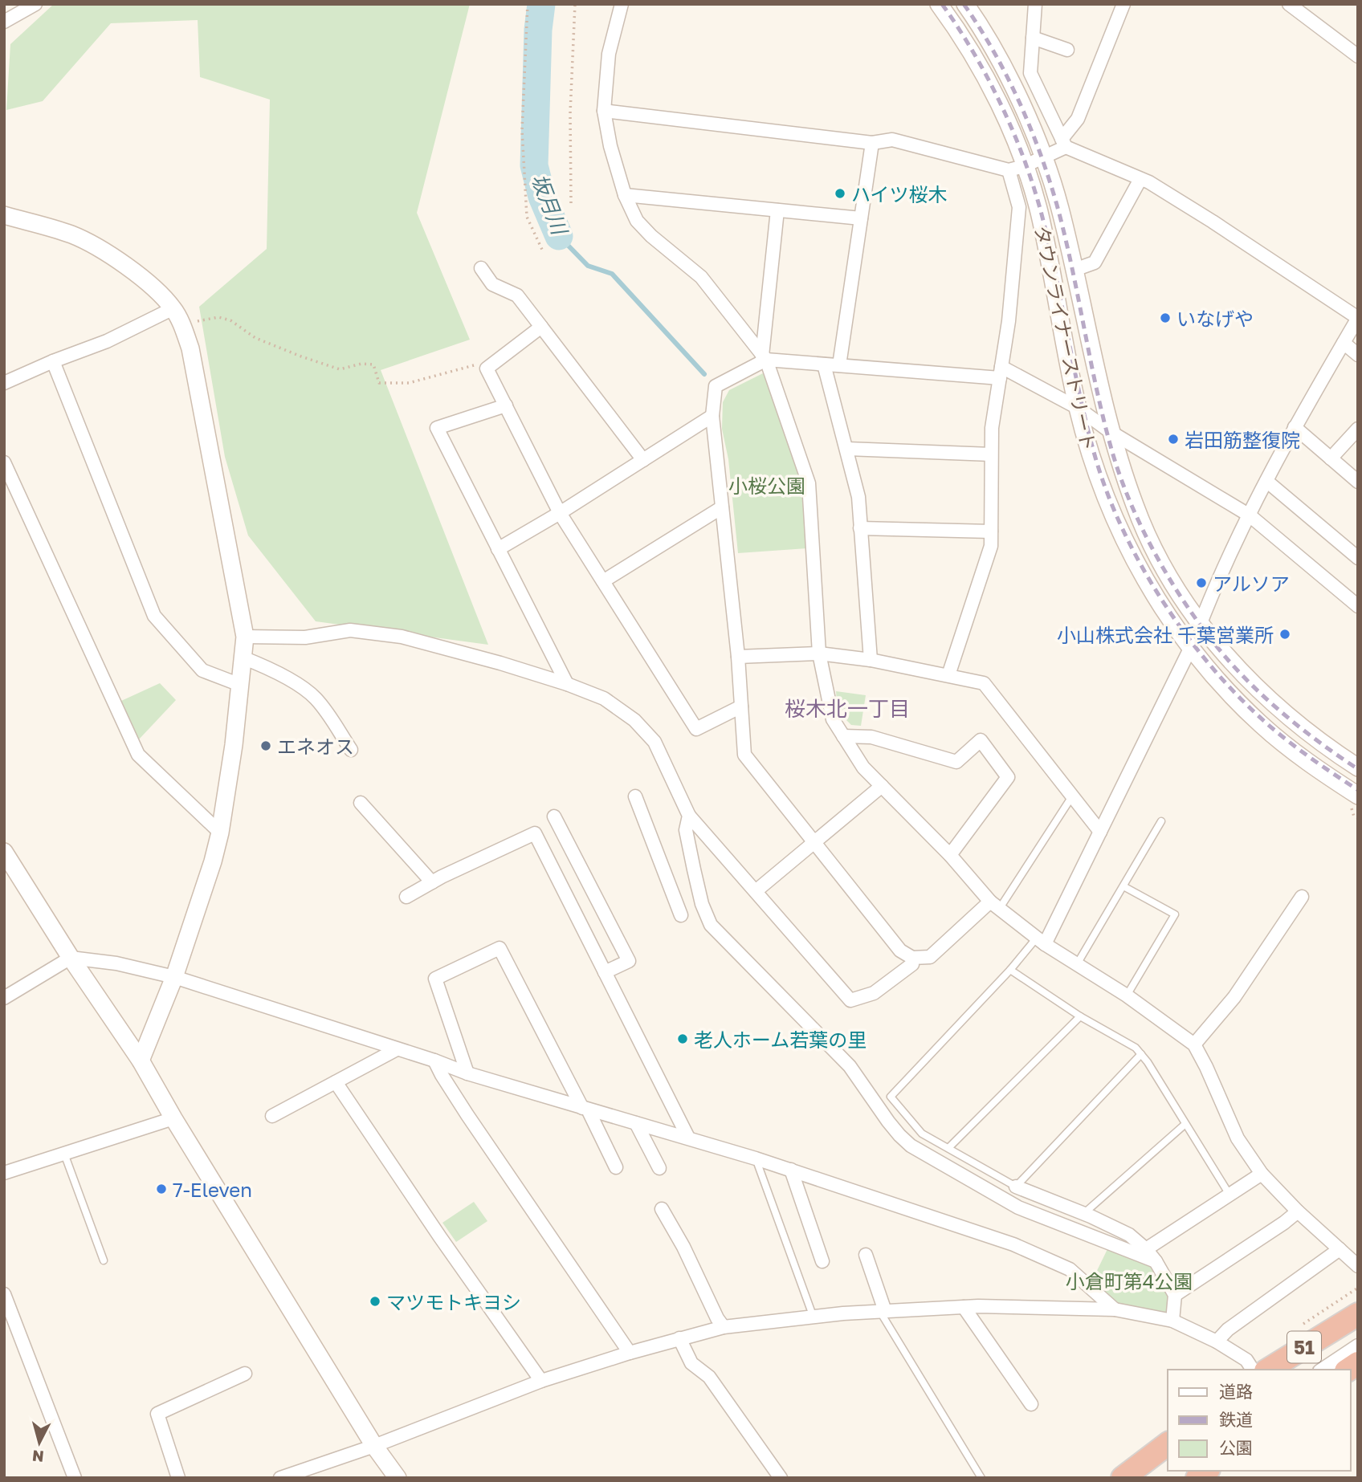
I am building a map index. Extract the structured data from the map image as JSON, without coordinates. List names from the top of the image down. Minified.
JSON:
{"streets":{"highway":["51"],"street":["タウンライナーストリート"]},"districts":["桜木北一丁目"],"water":["坂月川"],"parks":["小桜公園","小倉町第4公園"],"places":["ハイツ桜木","いなげや","岩田筋整復院","アルソア","小山株式会社 千葉営業所","エネオス","老人ホーム若葉の里","7-Eleven","マツモトキヨシ"],"legend":["道路","鉄道","公園"],"north":"bottom"}
